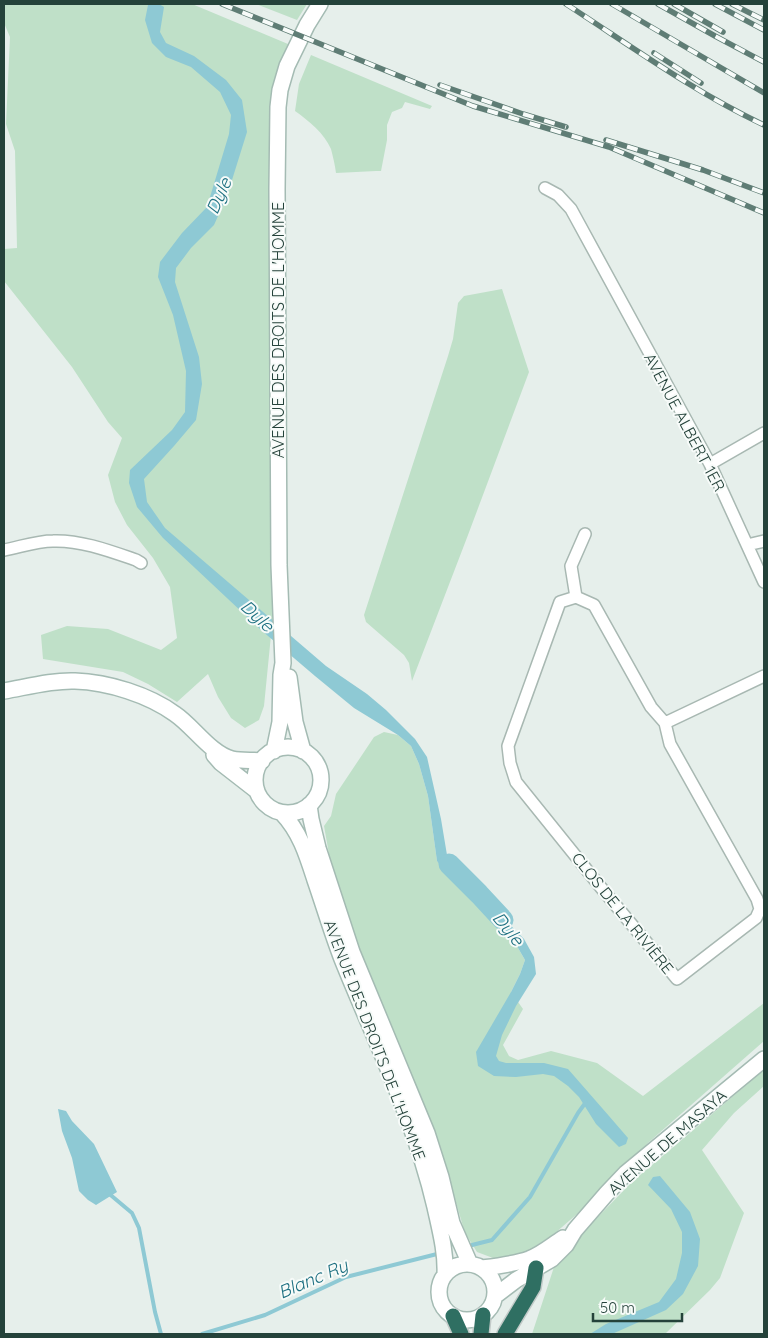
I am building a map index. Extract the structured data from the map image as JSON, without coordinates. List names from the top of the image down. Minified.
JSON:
{"streets":{"main road":["AVENUE DES DROITS DE L'HOMME","AVENUE DE MASAYA"],"street":["AVENUE ALBERT 1ER","CLOS DE LA RIVIÈRE"]},"crossings":[["AVENUE DES DROITS DE L'HOMME","AVENUE DE MASAYA"]],"water":["Dyle","Blanc Ry"],"scale_bar":"50 m"}
